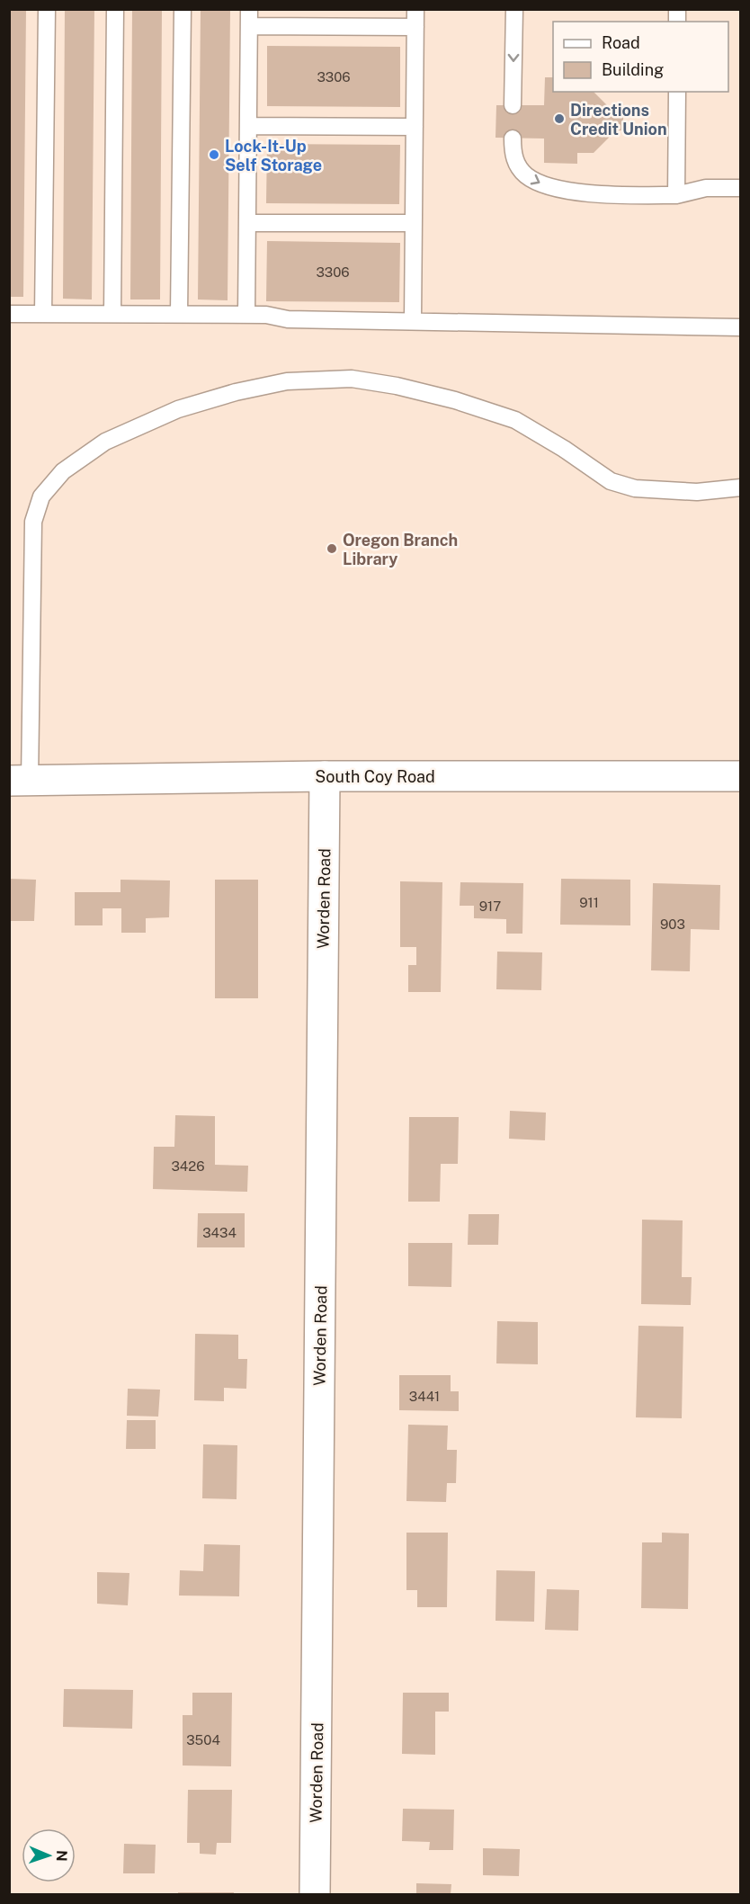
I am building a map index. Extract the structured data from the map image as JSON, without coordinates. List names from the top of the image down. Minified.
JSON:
{"streets":{"street":["South Coy Road","Worden Road"]},"crossings":[["South Coy Road","Worden Road"]],"places":["Directions Credit Union","Lock-It-Up Self Storage","Oregon Branch Library"],"house_numbers":["3306","3306","911","917","903","3426","3434","3441","3504"],"legend":["Road","Building"],"north":"right"}
